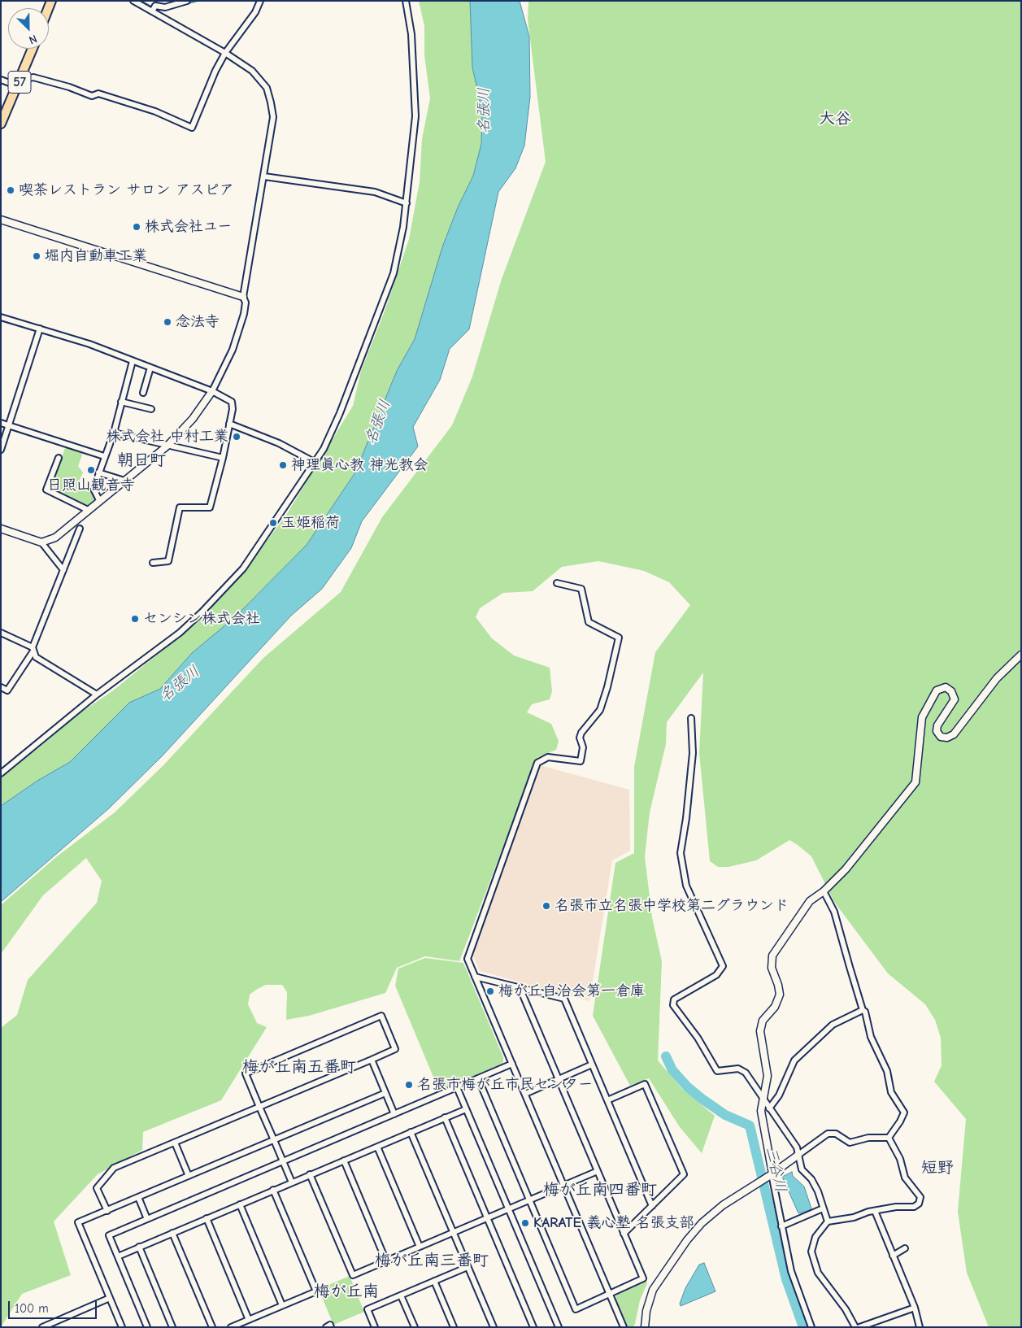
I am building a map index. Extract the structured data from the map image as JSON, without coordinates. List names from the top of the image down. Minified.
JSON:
{"streets":{"main road":["57"]},"districts":["大谷","朝日町","梅が丘南五番町","短野","梅が丘南四番町","梅が丘南三番町","梅が丘南"],"water":["名張川","三谷川"],"places":["喫茶レストラン サロン アスピア","株式会社ユー","堀内自動車工業","念法寺","株式会社 中村工業","神理眞心教 神光教会","日照山観音寺","玉姫稲荷","センシン株式会社","名張市立名張中学校第二グラウンド","梅が丘自治会第一倉庫","名張市梅が丘市民センター","KARATE 義心塾 名張支部"],"scale_bar":"100 m","north":"bottom right"}
